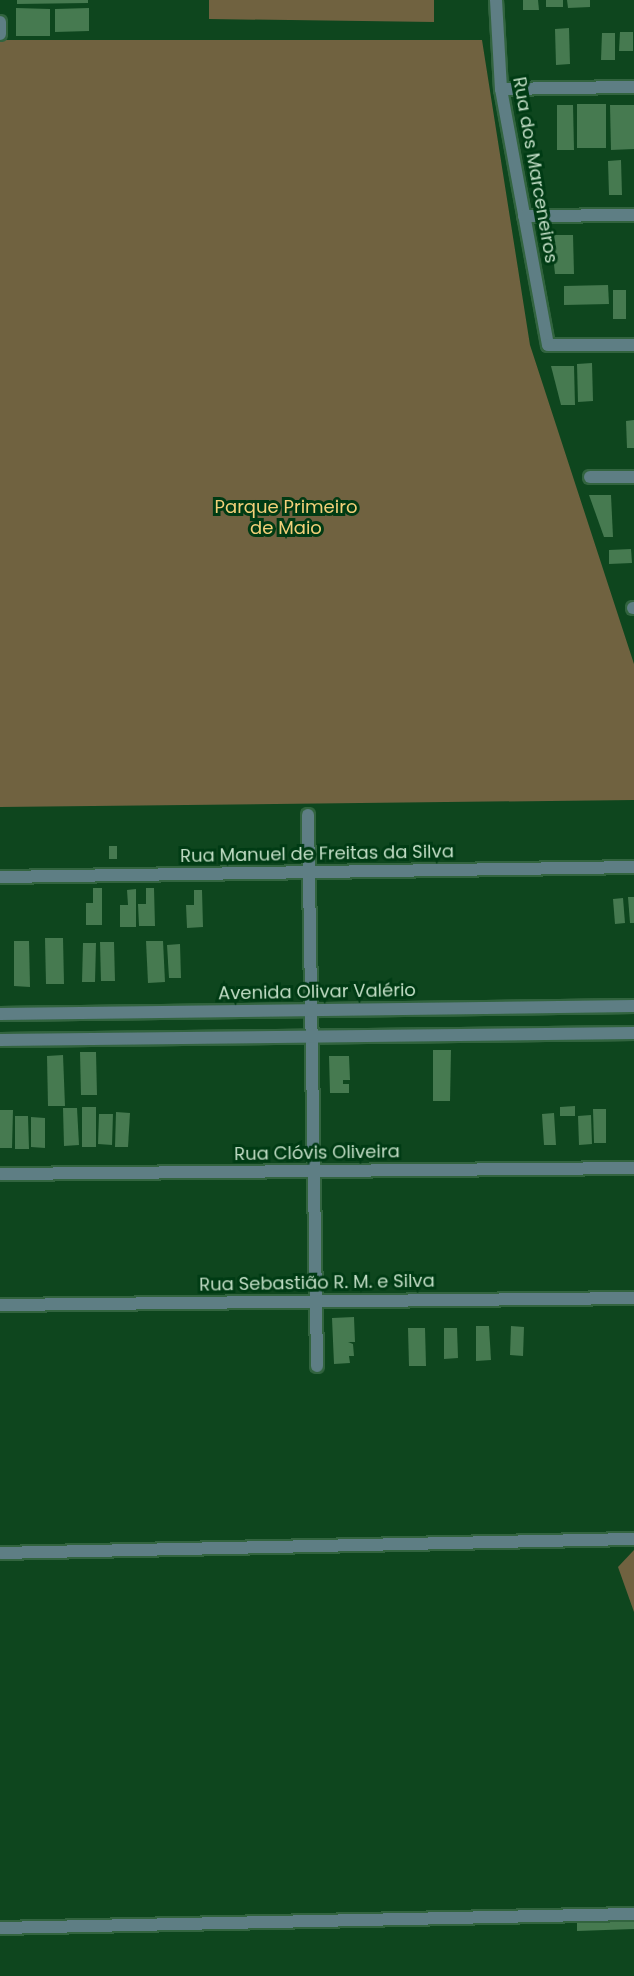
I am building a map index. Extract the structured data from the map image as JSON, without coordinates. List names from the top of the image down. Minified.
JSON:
{"streets":{"street":["Rua dos Marceneiros","Rua Manuel de Freitas da Silva","Avenida Olivar Valério","Rua Clóvis Oliveira","Rua Sebastião R. M. e Silva"]},"parks":["Parque Primeiro de Maio"]}
